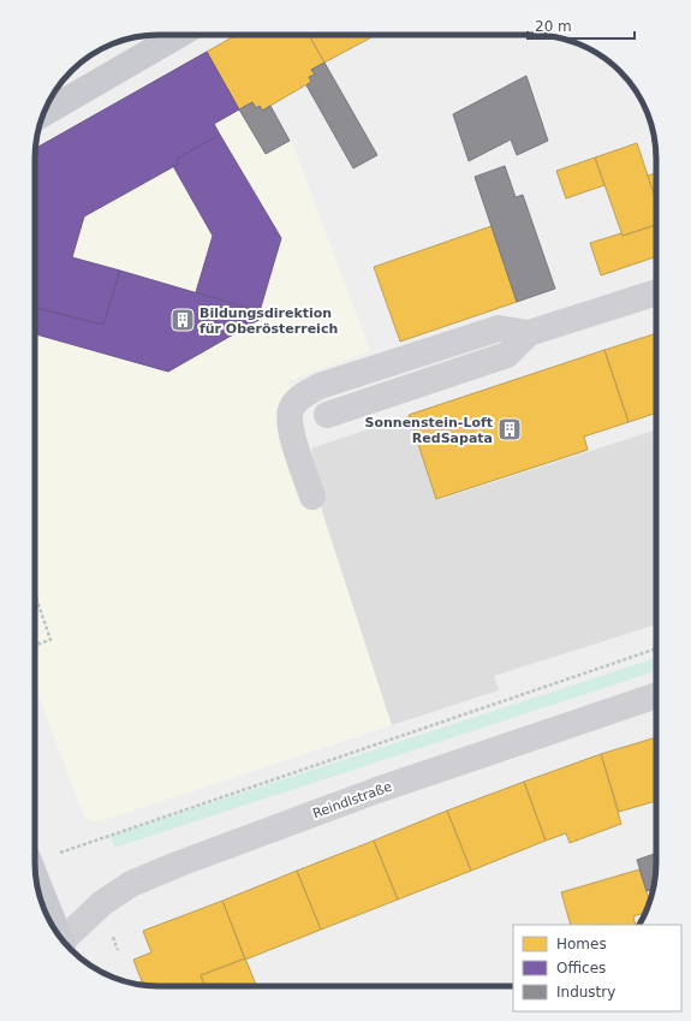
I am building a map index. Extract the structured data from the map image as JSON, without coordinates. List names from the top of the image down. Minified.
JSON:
{"streets":{"street":["Reindlstraße"]},"places":{"building":["Bildungsdirektion für Oberösterreich","Sonnenstein-Loft RedSapata"]},"legend":["Homes","Offices","Industry"],"scale_bar":"20 m"}
